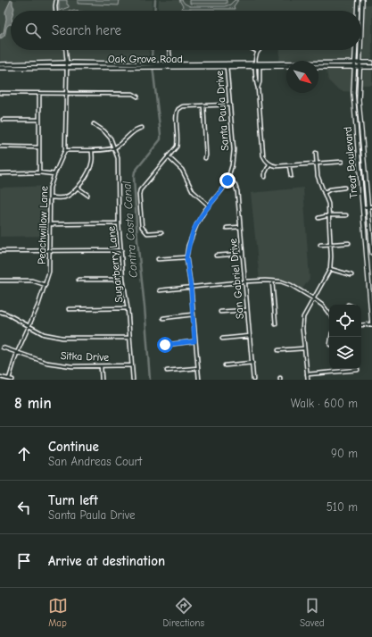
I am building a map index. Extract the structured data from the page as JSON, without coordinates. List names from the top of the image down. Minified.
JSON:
{"streets":{"main road":["Oak Grove Road","Treat Boulevard"],"street":["Santa Paula Drive","Peachwillow Lane","Sugarberry Lane","San Gabriel Drive","Sitka Drive"]},"crossings":[["Oak Grove Road","Santa Paula Drive"],["Oak Grove Road","Treat Boulevard"],["Oak Grove Road","Peachwillow Lane"],["Santa Paula Drive","San Gabriel Drive"],["Peachwillow Lane","Sitka Drive"],["Sugarberry Lane","Sitka Drive"]],"water":["Contra Costa Canal"],"north":"bottom right","page":{"search":"Search here","heading":["8 min","Walk · 600 m"],"list":[["Continue","San Andreas Court","90 m"],["Turn left","Santa Paula Drive","510 m"],"Arrive at destination"],"nav":["Map","Directions","Saved"]}}
